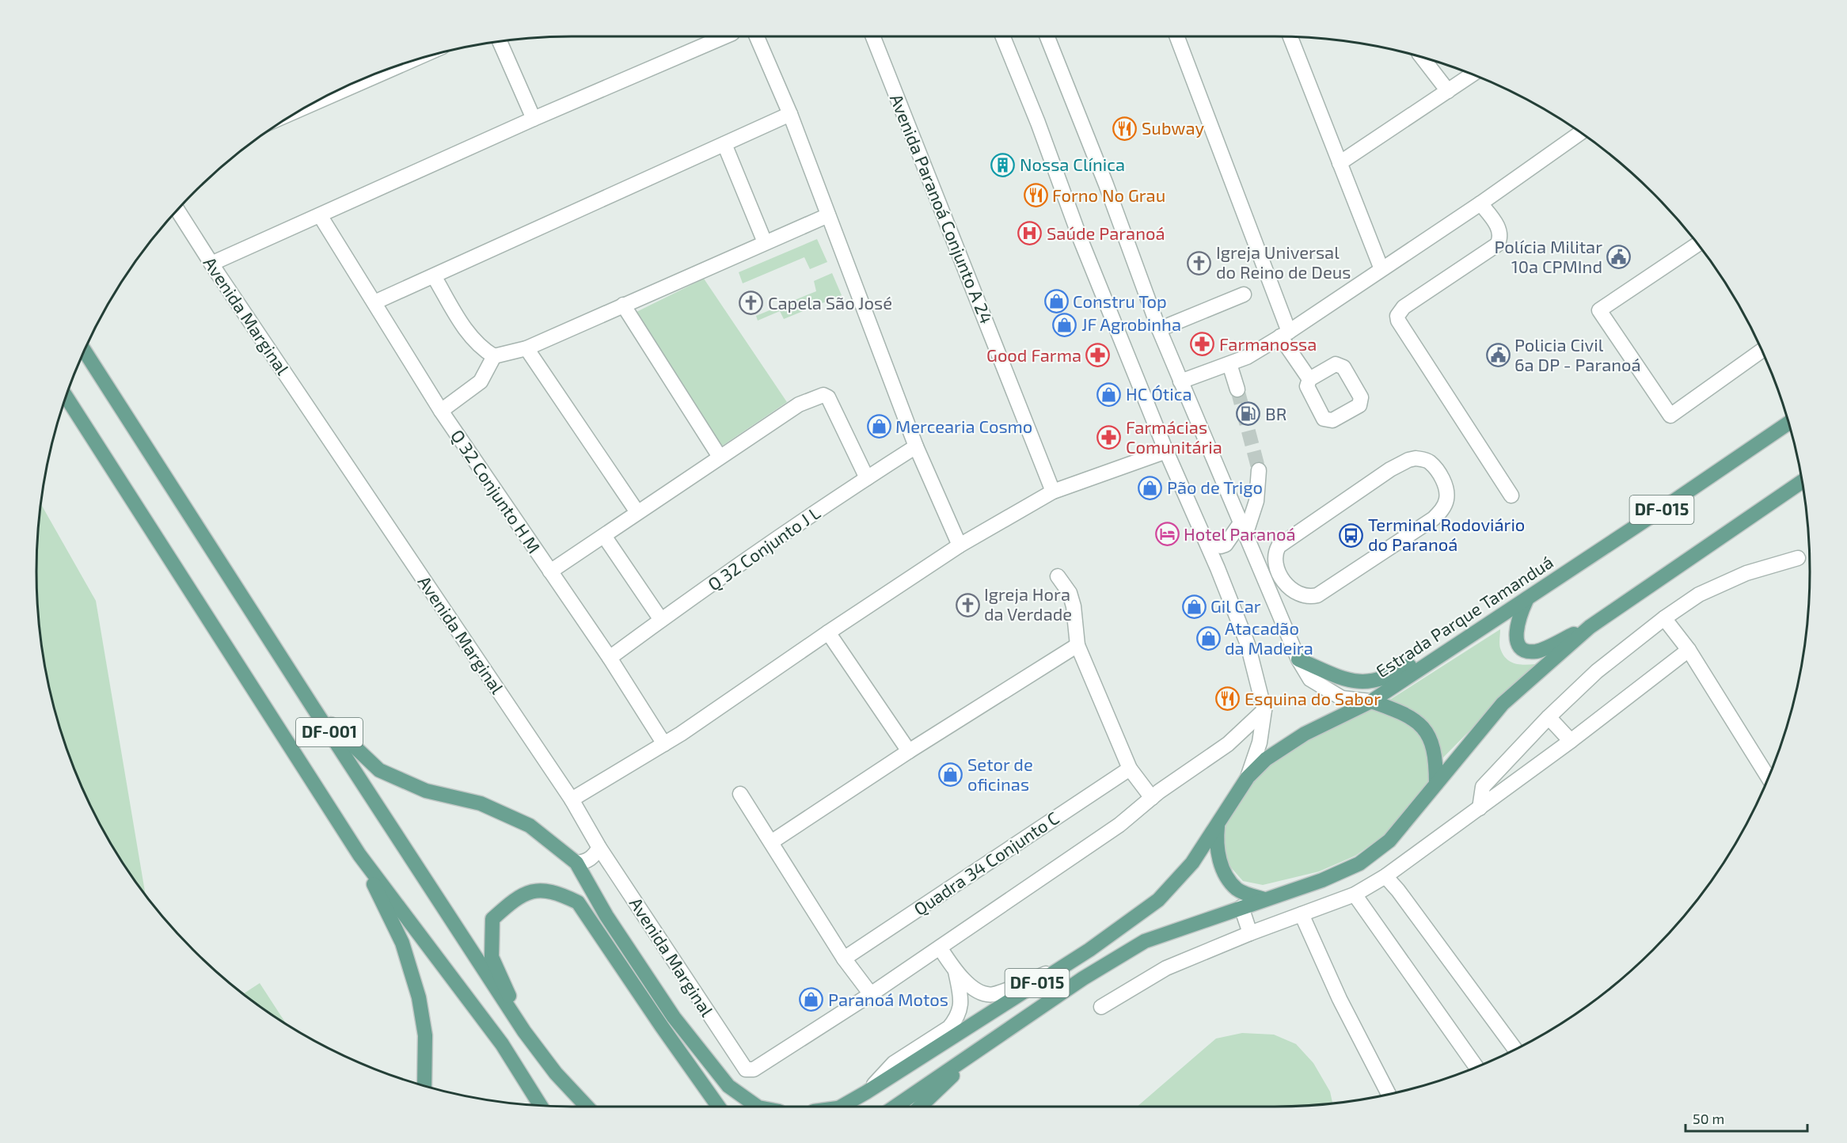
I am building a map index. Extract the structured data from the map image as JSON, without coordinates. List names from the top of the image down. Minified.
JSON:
{"streets":{"main road":["DF-015","Estrada Parque Tamanduá","DF-001"],"street":["Avenida Paranoá Conjunto A 24","Avenida Marginal","Q 32 Conjunto H M","Q 32 Conjunto J L","Quadra 34 Conjunto C"]},"crossings":[["Q 32 Conjunto H M","Q 32 Conjunto J L"]],"places":{"restaurant":["Subway","Forno No Grau","Esquina do Sabor"],"building":["Nossa Clínica"],"hospital":["Saúde Paranoá"],"public building":["Polícia Militar 10a CPMInd","Policia Civil 6a DP - Paranoá"],"church":["Igreja Universal do Reino de Deus","Capela São José","Igreja Hora da Verdade"],"shop":["Constru Top","JF Agrobinha","HC Ótica","Mercearia Cosmo","Pão de Trigo","Gil Car","Atacadão da Madeira","Setor de oficinas","Paranoá Motos"],"pharmacy":["Farmanossa","Good Farma","Farmácias Comunitária"],"fuel station":["BR"],"hotel":["Hotel Paranoá"],"bus stop":["Terminal Rodoviário do Paranoá"]},"scale_bar":"50 m"}
